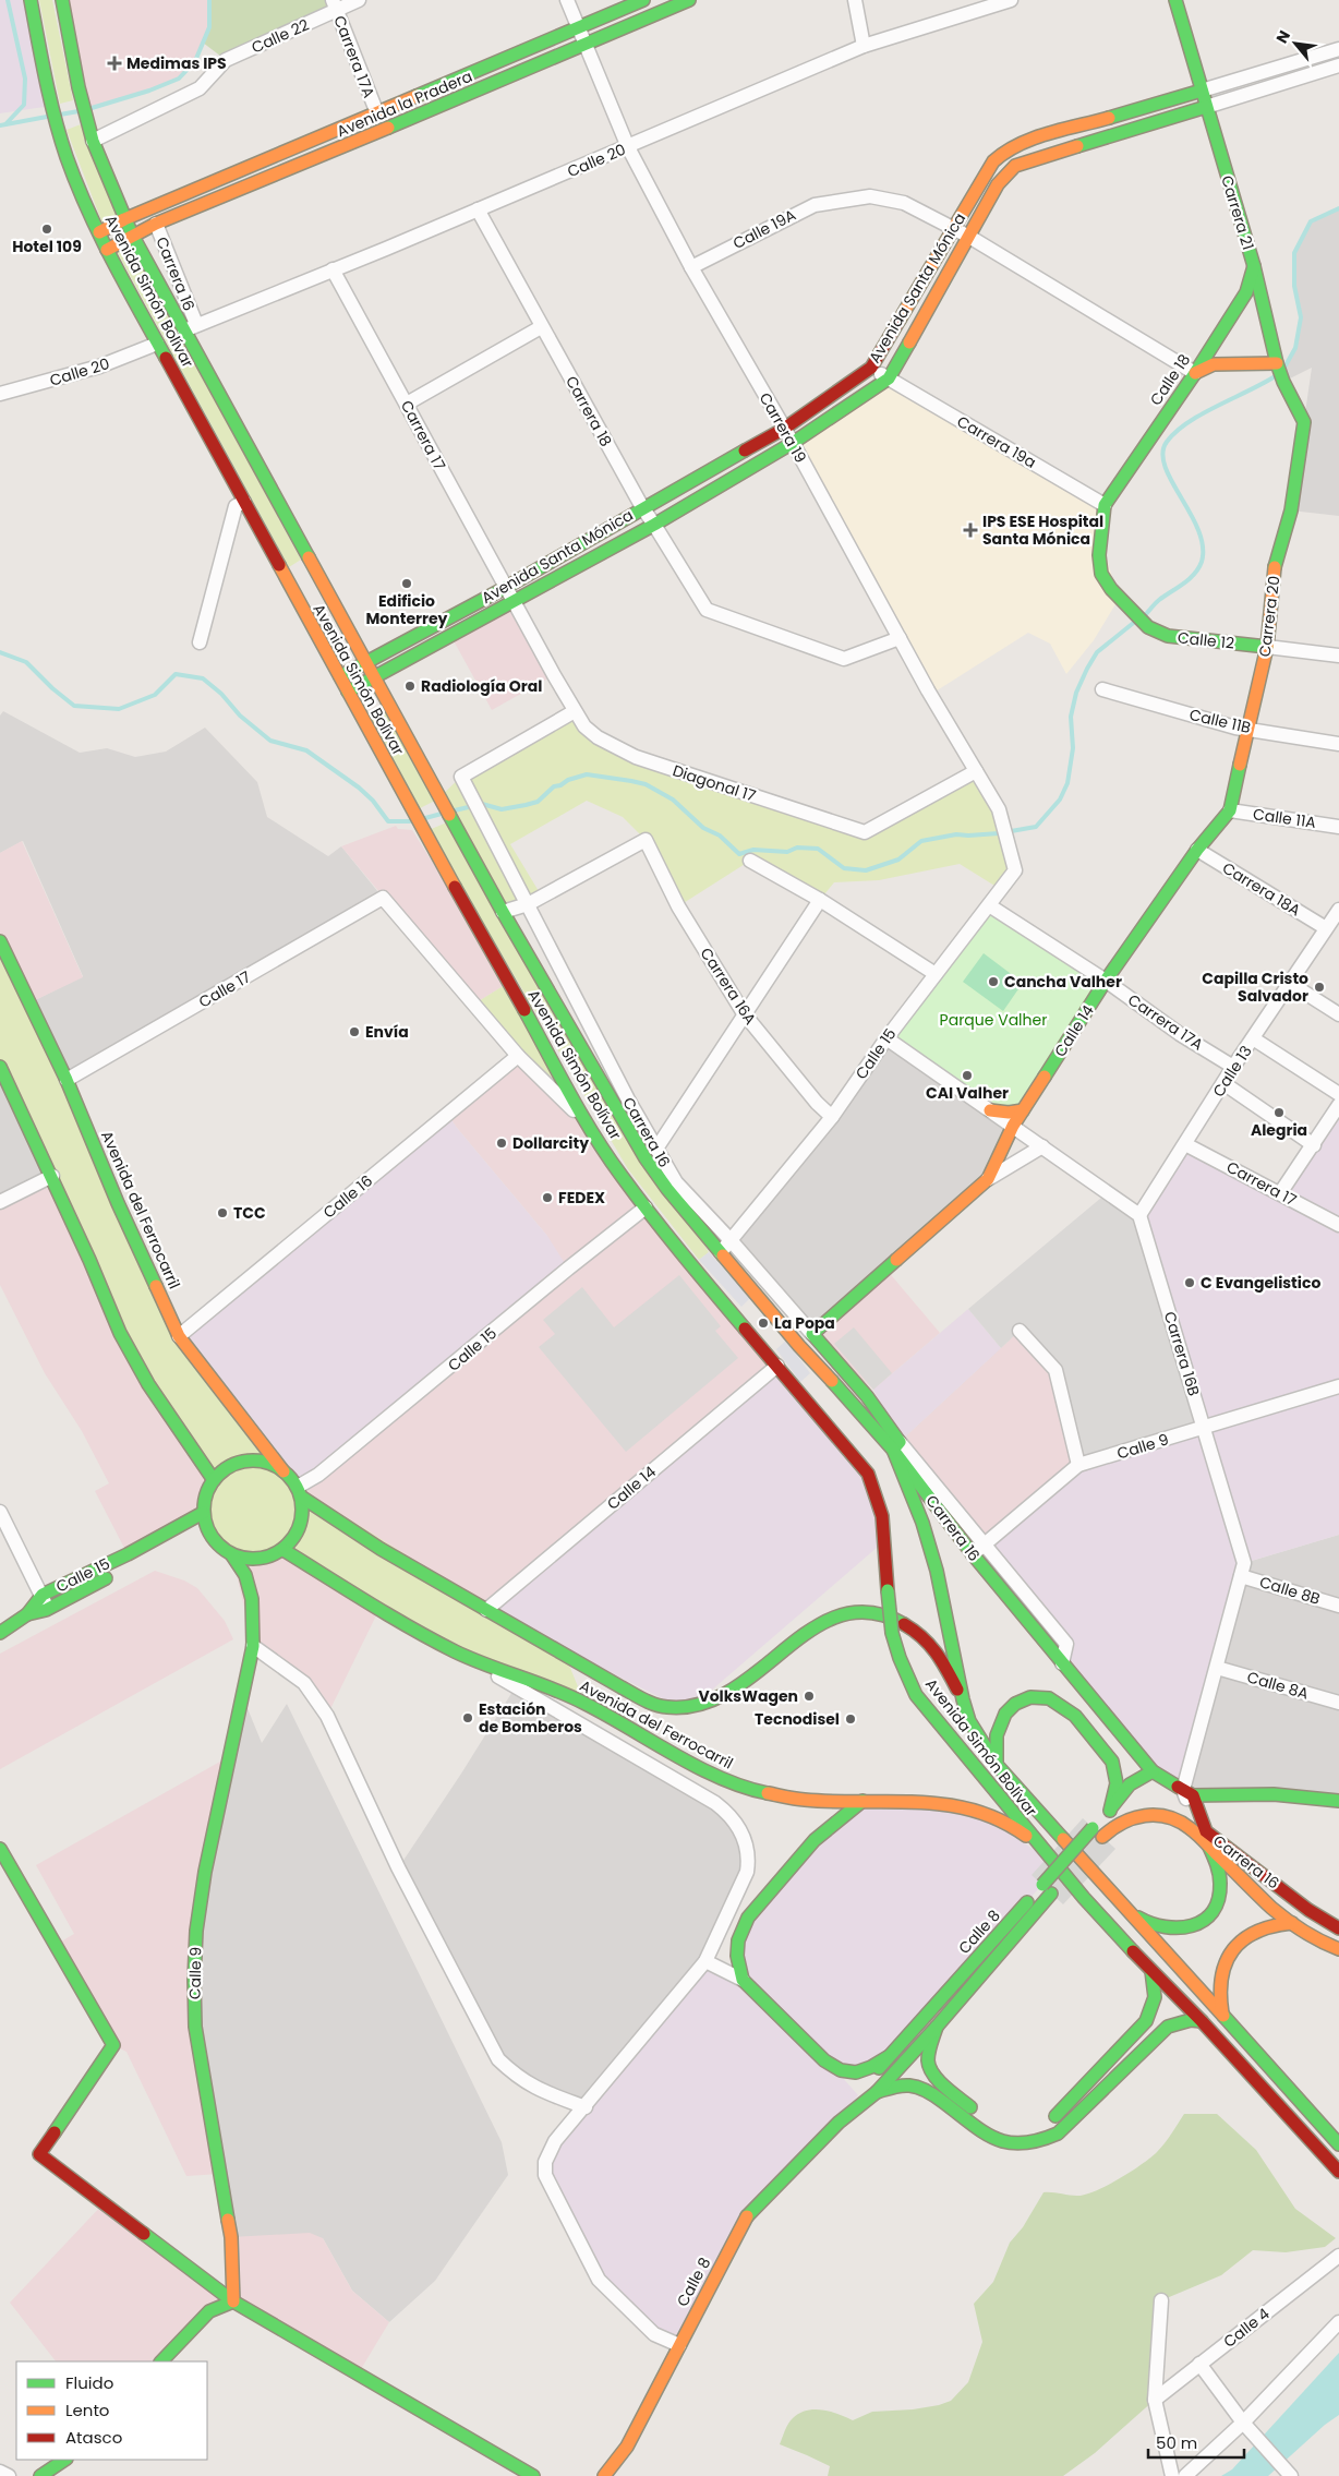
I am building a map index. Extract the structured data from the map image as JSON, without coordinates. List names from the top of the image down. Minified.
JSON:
{"streets":{"main road":["Avenida la Pradera","Carrera 21","Carrera 16","Avenida Santa Mónica","Avenida Simón Bolívar","Calle 18","Carrera 20","Calle 12","Calle 14","Calle 15","Avenida del Ferrocarril","Calle 9","Calle 8"],"street":["Calle 22","Carrera 17A","Calle 20","Calle 19A","Carrera 18","Carrera 19","Carrera 17","Carrera 19a","Calle 11B","Diagonal 17","Calle 11A","Carrera 18A","Carrera 16A","Calle 17","Calle 13","Calle 16","Carrera 16B","Calle 8B","Calle 8A","Calle 4"]},"crossings":[["Calle 22","Carrera 17A"],["Calle 22","Avenida Simón Bolívar"],["Carrera 17A","Avenida la Pradera"],["Carrera 17A","Calle 14"],["Carrera 17A","Calle 15"],["Carrera 17A","Calle 13"],["Avenida la Pradera","Carrera 16"],["Avenida la Pradera","Avenida Simón Bolívar"],["Avenida la Pradera","Carrera 19"],["Calle 20","Carrera 16"],["Calle 20","Avenida Simón Bolívar"],["Calle 20","Carrera 18"],["Calle 20","Carrera 19"],["Calle 20","Carrera 17"],["Carrera 21","Avenida Santa Mónica"],["Carrera 21","Calle 18"],["Carrera 21","Carrera 20"],["Calle 19A","Avenida Santa Mónica"],["Calle 19A","Calle 18"],["Calle 19A","Carrera 19"],["Carrera 16","Avenida Simón Bolívar"],["Carrera 16","Diagonal 17"],["Carrera 16","Carrera 16A"],["Carrera 16","Calle 14"],["Carrera 16","Calle 15"],["Carrera 16","Carrera 16B"],["Carrera 16","Calle 9"],["Carrera 16","Calle 8"],["Avenida Santa Mónica","Avenida Simón Bolívar"],["Avenida Santa Mónica","Carrera 18"],["Avenida Santa Mónica","Carrera 19"],["Avenida Santa Mónica","Carrera 17"],["Avenida Santa Mónica","Carrera 19a"],["Avenida Santa Mónica","Diagonal 17"],["Avenida Simón Bolívar","Calle 14"],["Avenida Simón Bolívar","Calle 15"],["Avenida Simón Bolívar","Avenida del Ferrocarril"],["Calle 18","Carrera 19a"],["Calle 18","Calle 12"],["Carrera 18","Carrera 19"],["Carrera 19","Diagonal 17"],["Carrera 19","Calle 15"],["Carrera 17","Diagonal 17"],["Carrera 17","Calle 13"],["Carrera 19a","Calle 12"],["Carrera 20","Calle 12"],["Carrera 20","Calle 11B"],["Carrera 20","Calle 11A"],["Carrera 20","Calle 14"],["Calle 11A","Calle 14"],["Carrera 18A","Calle 14"],["Carrera 18A","Calle 13"],["Carrera 16A","Calle 15"],["Calle 17","Calle 16"],["Calle 17","Avenida del Ferrocarril"],["Calle 14","Avenida del Ferrocarril"],["Calle 15","Avenida del Ferrocarril"],["Calle 15","Calle 9"],["Calle 13","Carrera 16B"],["Calle 16","Avenida del Ferrocarril"],["Avenida del Ferrocarril","Calle 9"],["Carrera 16B","Calle 9"],["Carrera 16B","Calle 8B"],["Carrera 16B","Calle 8A"]],"parks":["Parque Valher"],"places":{"health":["Medimas IPS","IPS ESE Hospital Santa Mónica"],"other":["Hotel 109","Edificio Monterrey","Radiología Oral","Cancha Valher","Capilla Cristo Salvador","Envía","CAI Valher","Alegria","Dollarcity","FEDEX","TCC","C Evangelistico","La Popa","VolksWagen","Estación de Bomberos","Tecnodisel"]},"legend":["Fluido","Lento","Atasco"],"scale_bar":"50 m","north":"top left"}
